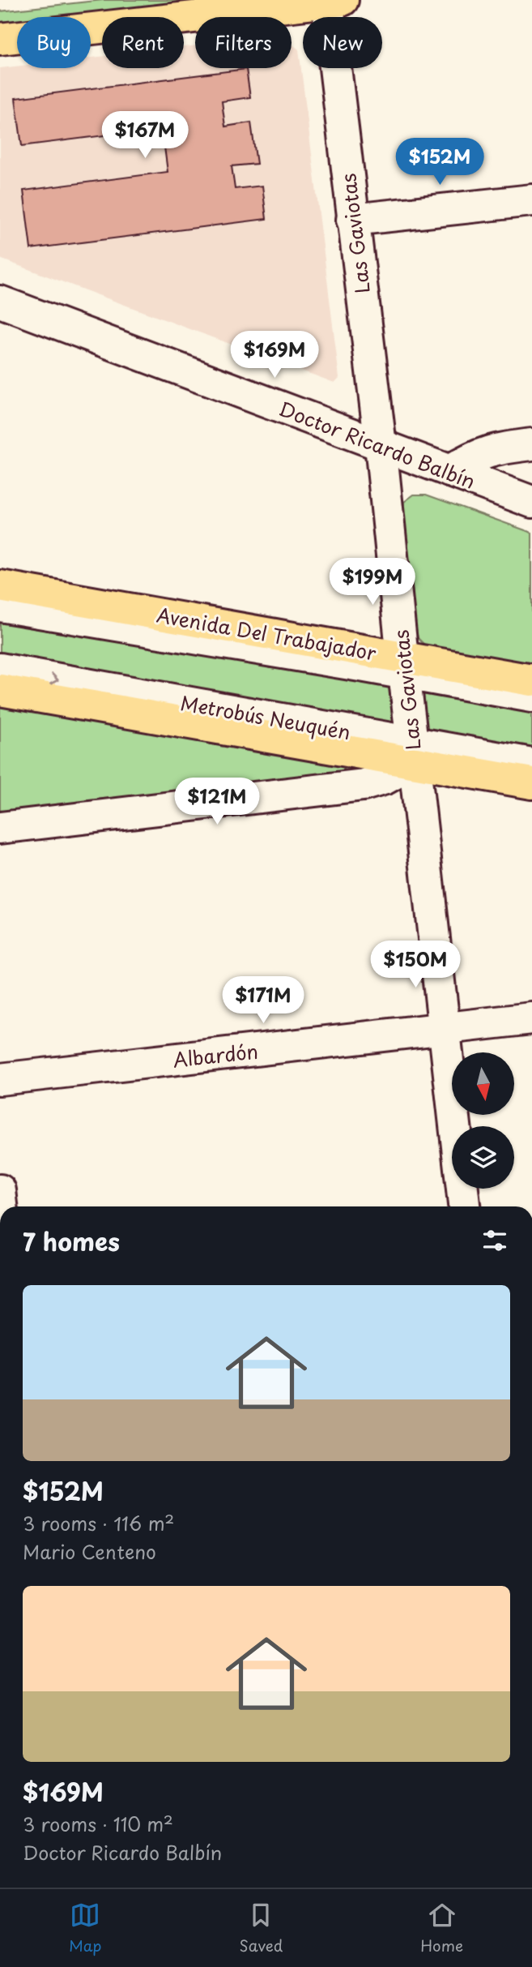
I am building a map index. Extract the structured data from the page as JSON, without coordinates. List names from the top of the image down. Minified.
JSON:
{"streets":{"main road":["Avenida Del Trabajador"],"street":["Las Gaviotas","Doctor Ricardo Balbín","Metrobús Neuquén","Albardón"]},"crossings":[["Las Gaviotas","Doctor Ricardo Balbín"],["Las Gaviotas","Avenida Del Trabajador"],["Las Gaviotas","Metrobús Neuquén"],["Las Gaviotas","Albardón"]],"north":"bottom","page":{"chip":["Buy","Rent","Filters","New"],"price":["$167M","$152M","$169M","$199M","$121M","$150M","$171M"],"heading":"7 homes","list":[{"name":"$152M","note":"3 rooms · 116 m² · Mario Centeno"},{"name":"$169M","note":"3 rooms · 110 m² · Doctor Ricardo Balbín"}],"tabs":["Map","Saved","Home"]}}
